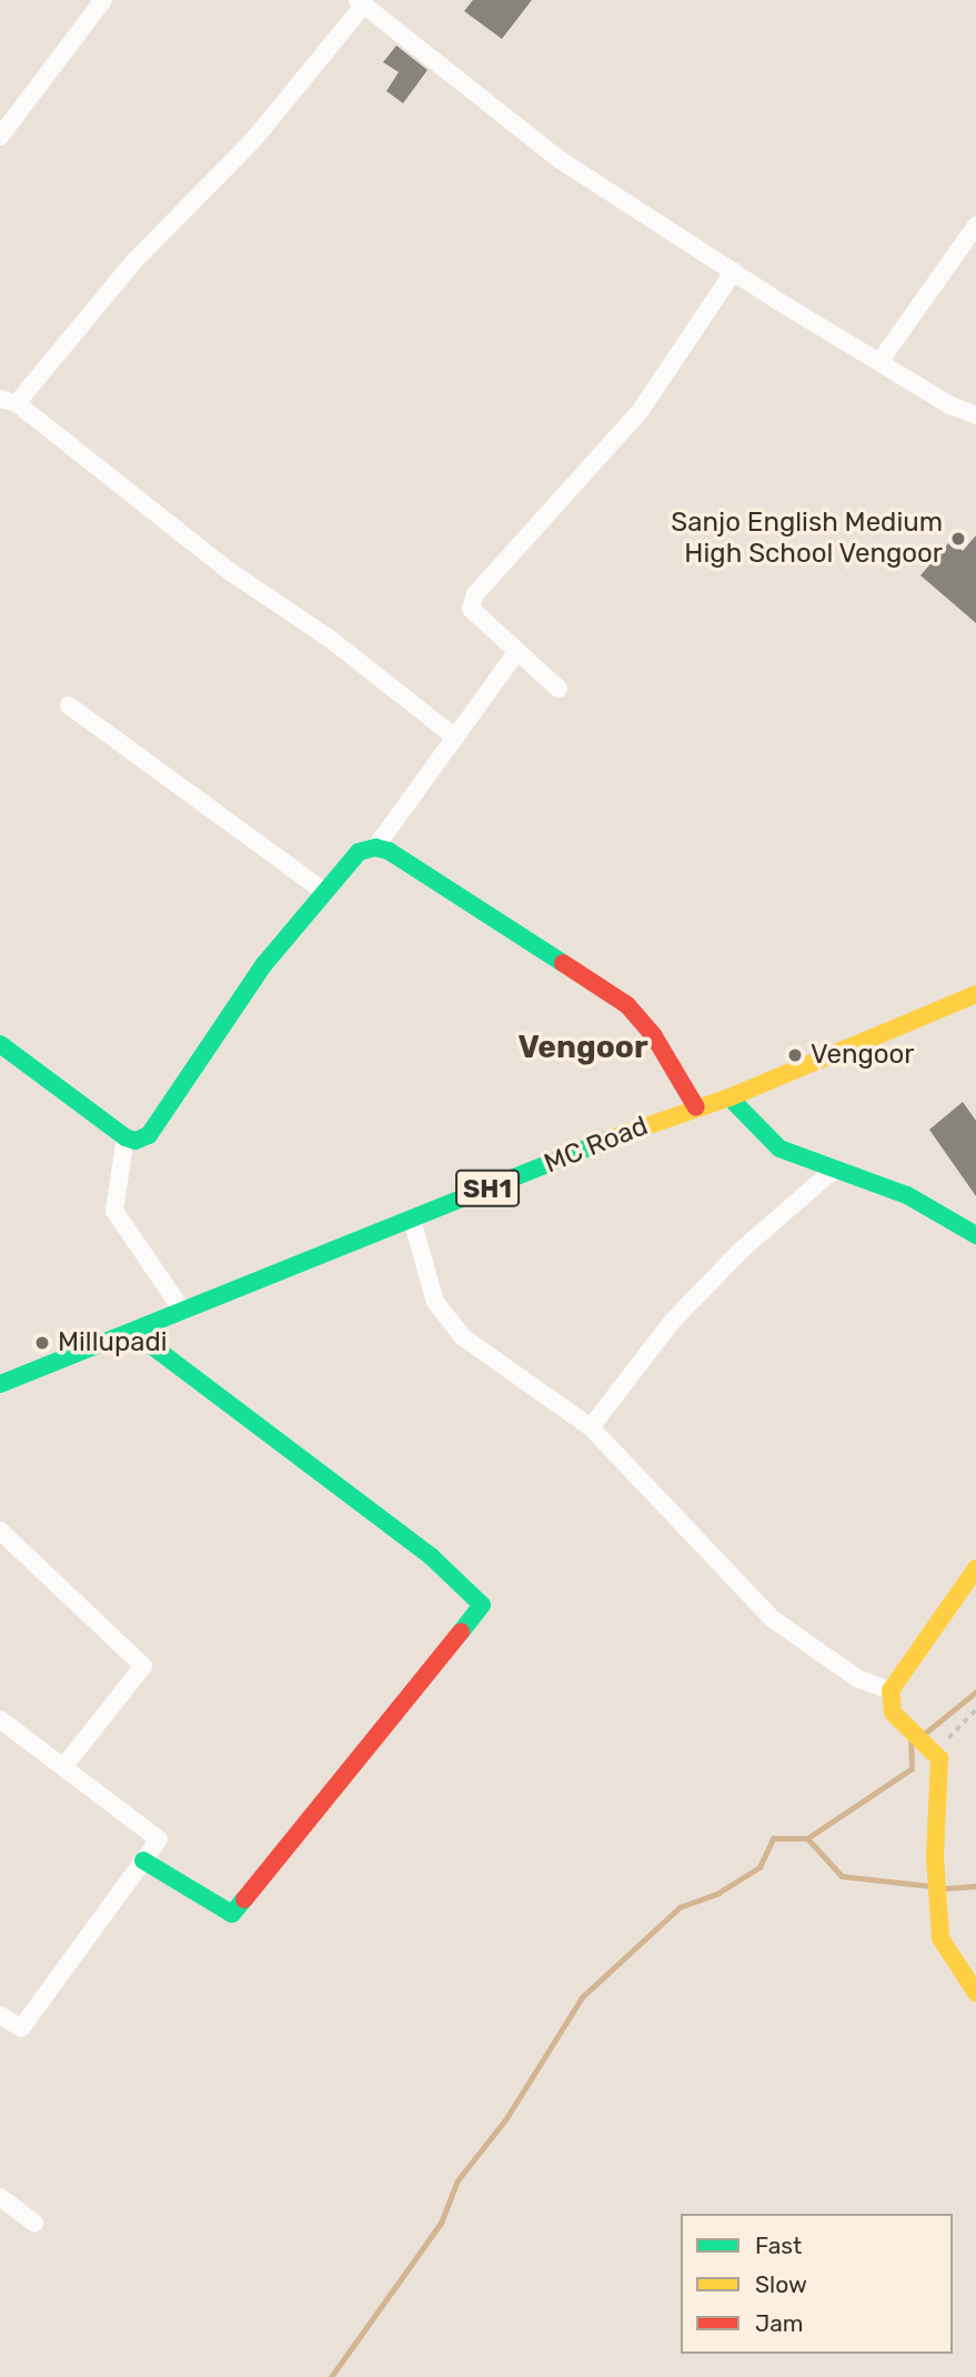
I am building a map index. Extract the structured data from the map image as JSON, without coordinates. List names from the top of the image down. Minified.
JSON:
{"streets":{"street":["MC Road","SH1"]},"districts":["Vengoor"],"places":["Sanjo English Medium High School Vengoor","Vengoor","Millupadi"],"legend":["Fast","Slow","Jam"]}
